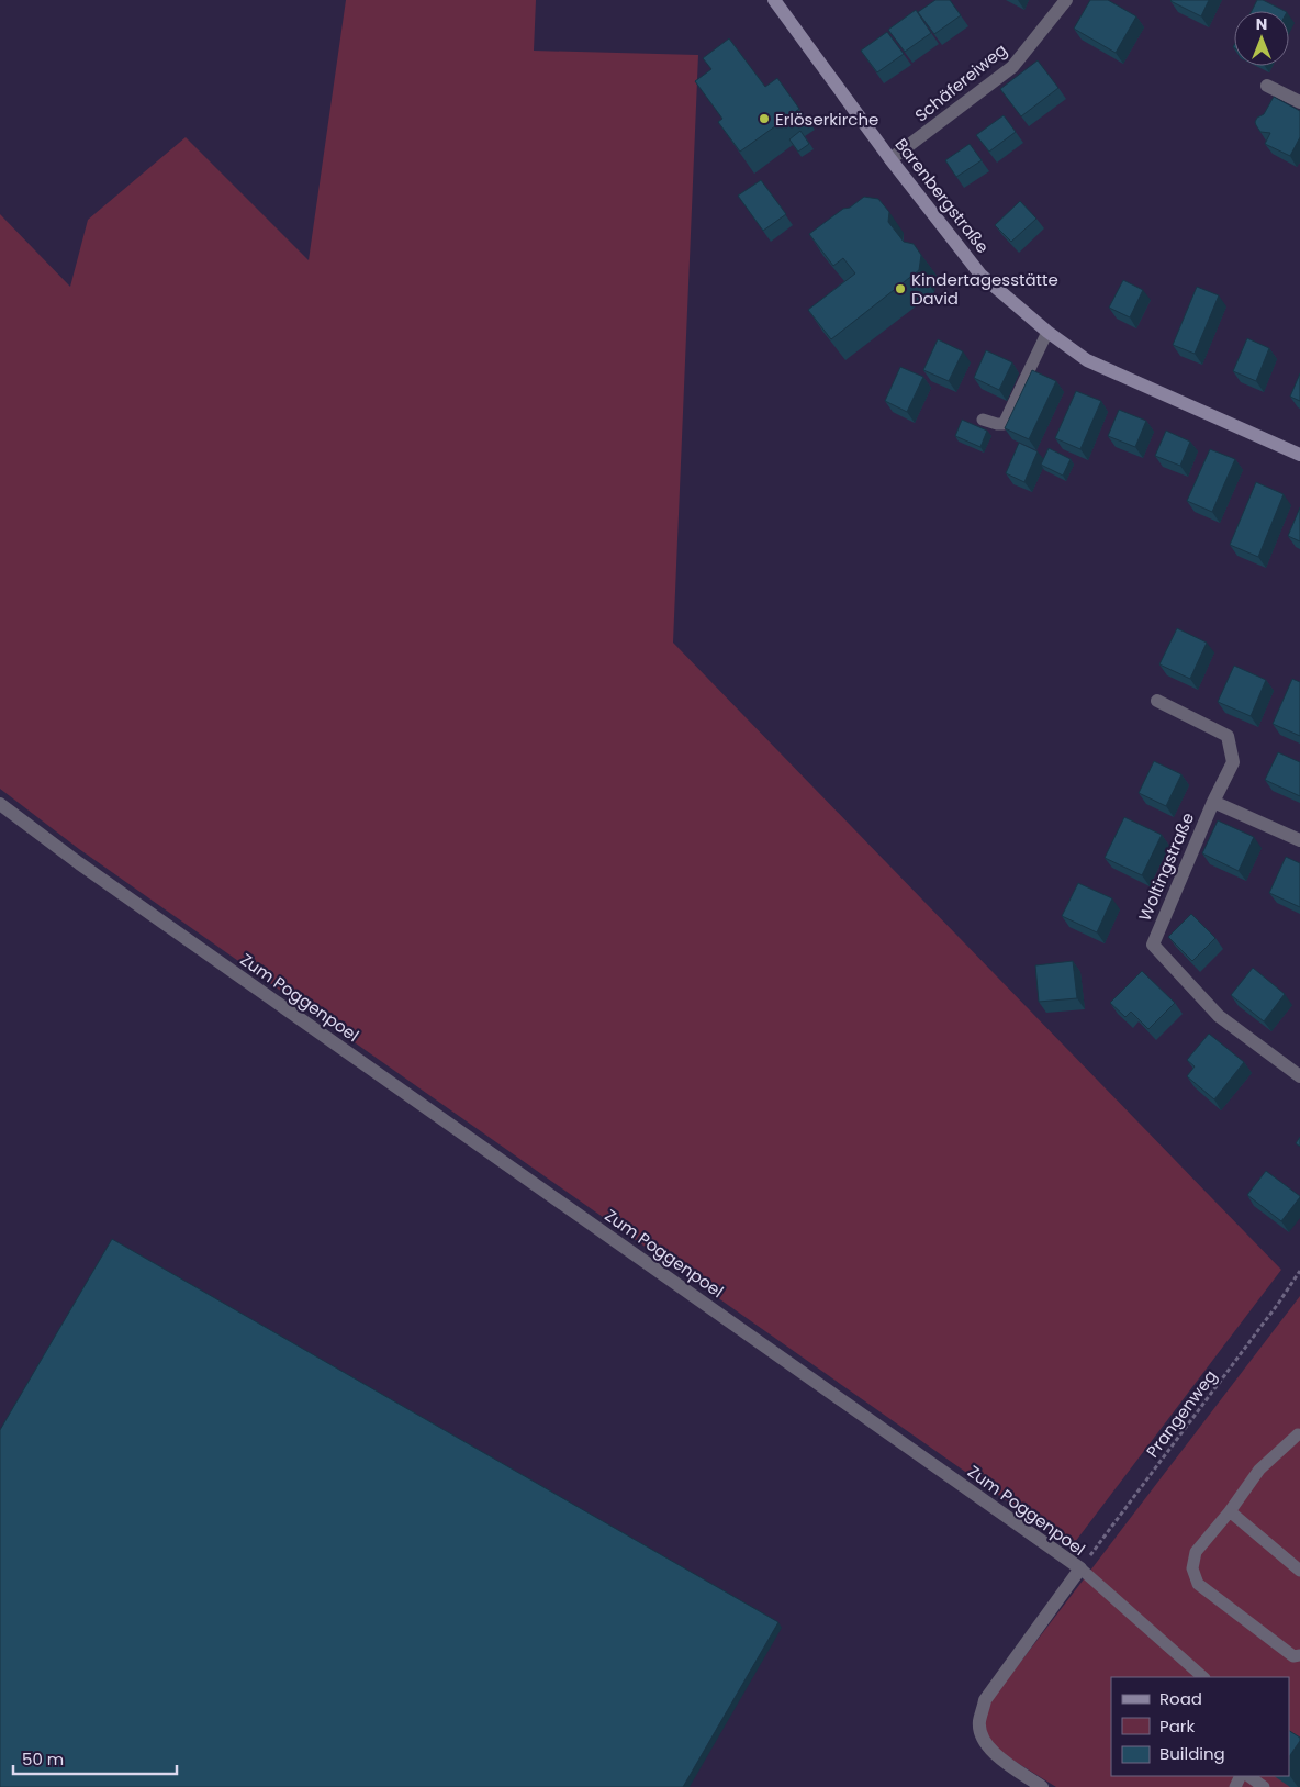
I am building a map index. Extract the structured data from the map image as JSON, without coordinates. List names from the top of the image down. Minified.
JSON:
{"streets":{"street":["Schäfereiweg","Barenbergstraße","Woltingstraße","Zum Poggenpoel"],"path":["Prangenweg"]},"crossings":[["Schäfereiweg","Barenbergstraße"],["Zum Poggenpoel","Prangenweg"]],"places":["Erlöserkirche","Kindertagesstätte David"],"legend":["Road","Park","Building"],"scale_bar":"50 m","north":"top"}
